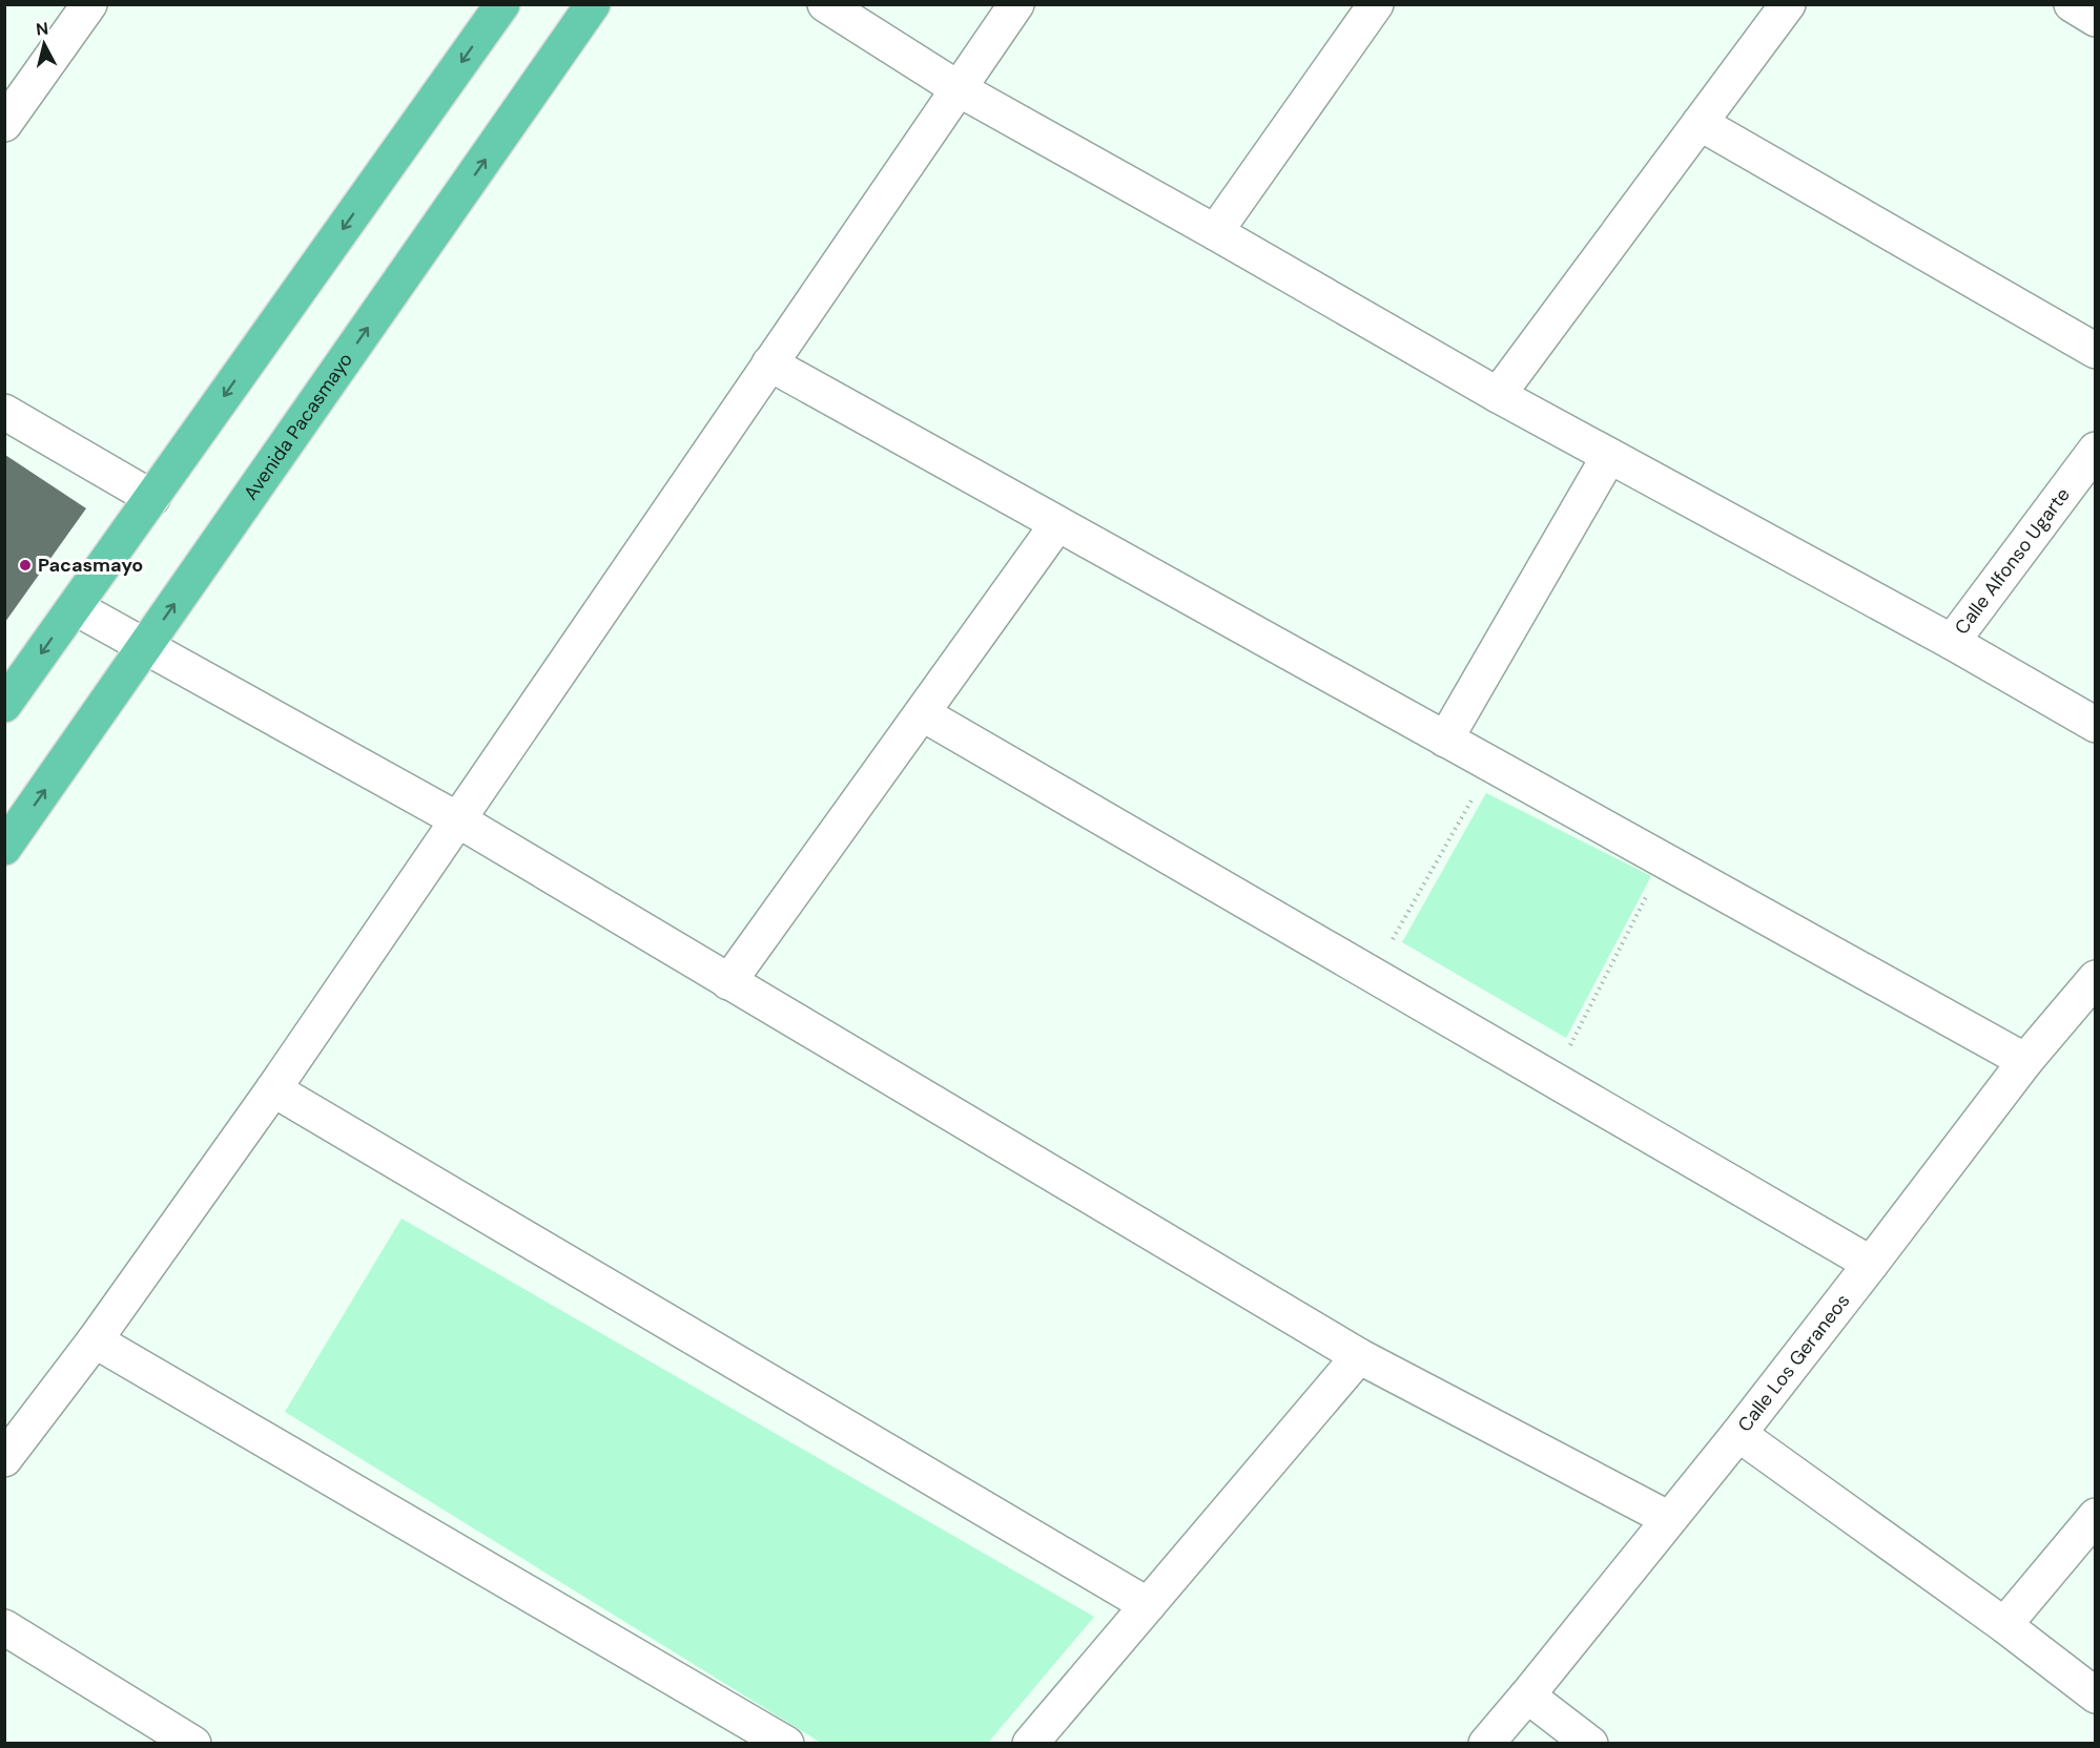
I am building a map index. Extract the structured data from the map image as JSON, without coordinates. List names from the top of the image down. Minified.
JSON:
{"streets":{"main road":["Avenida Pacasmayo"],"street":["Calle Alfonso Ugarte","Calle Los Geraneos"]},"places":["Pacasmayo"],"north":"top"}
